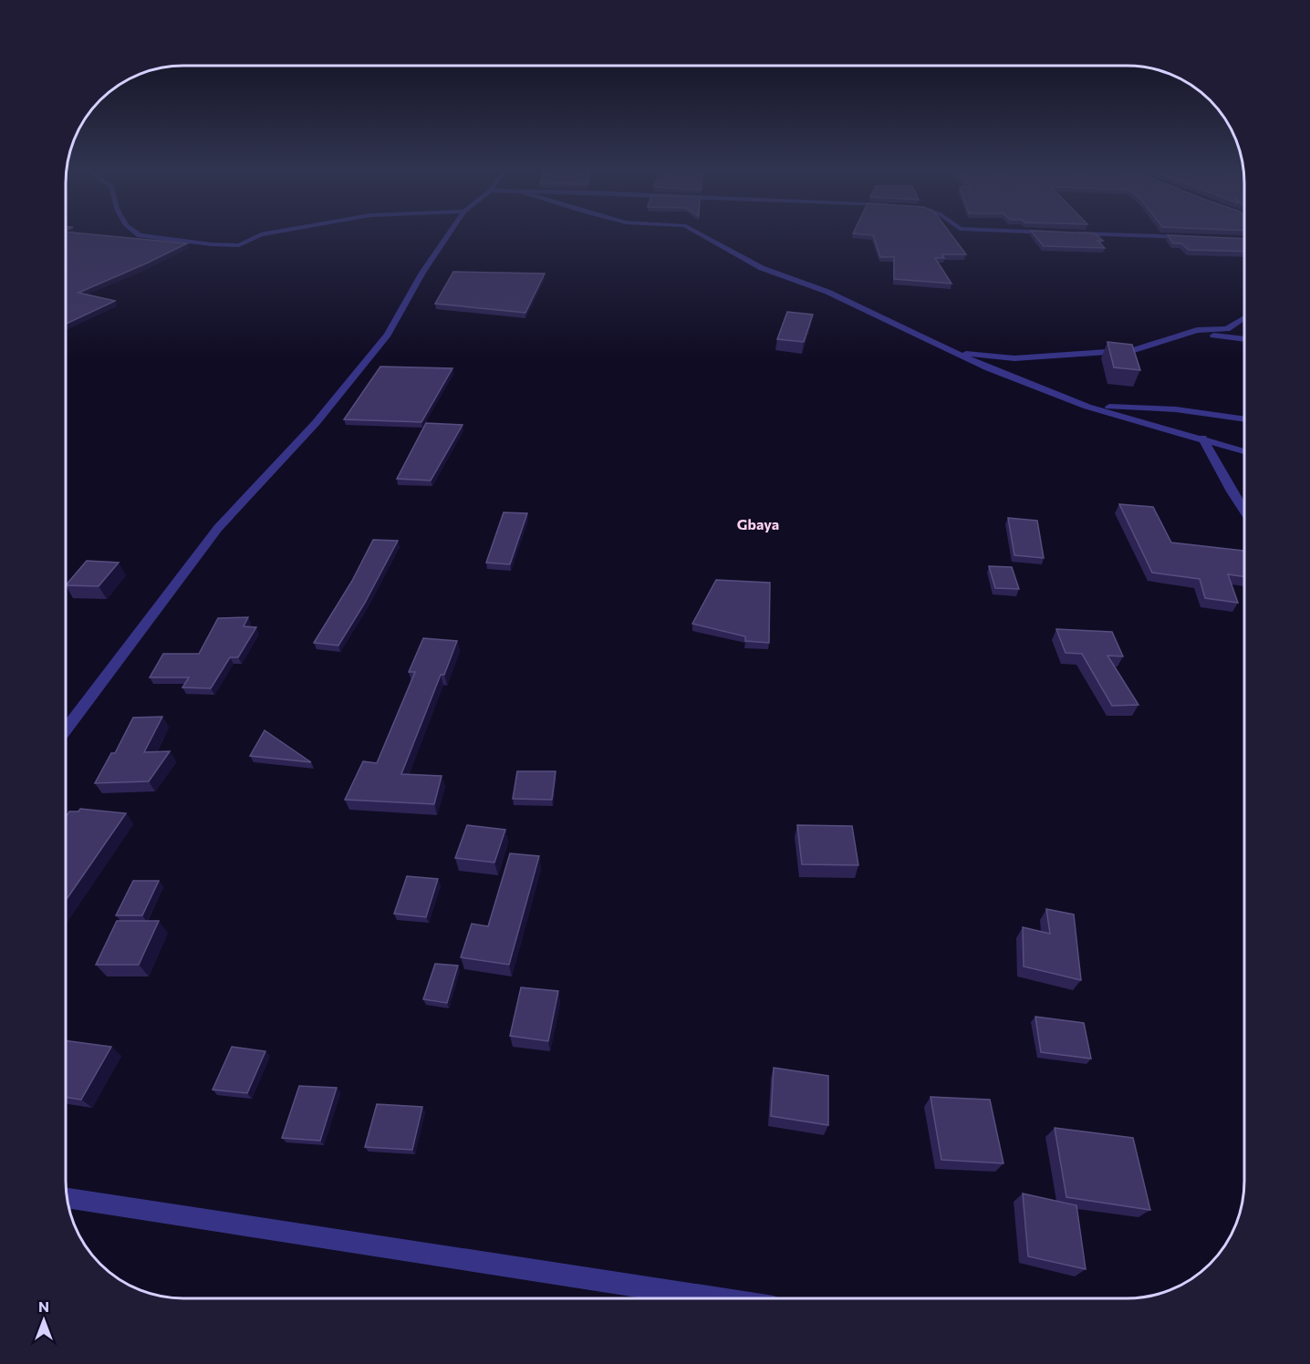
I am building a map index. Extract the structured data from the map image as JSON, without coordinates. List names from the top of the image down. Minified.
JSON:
{"districts":["Gbaya"],"north":"top"}
